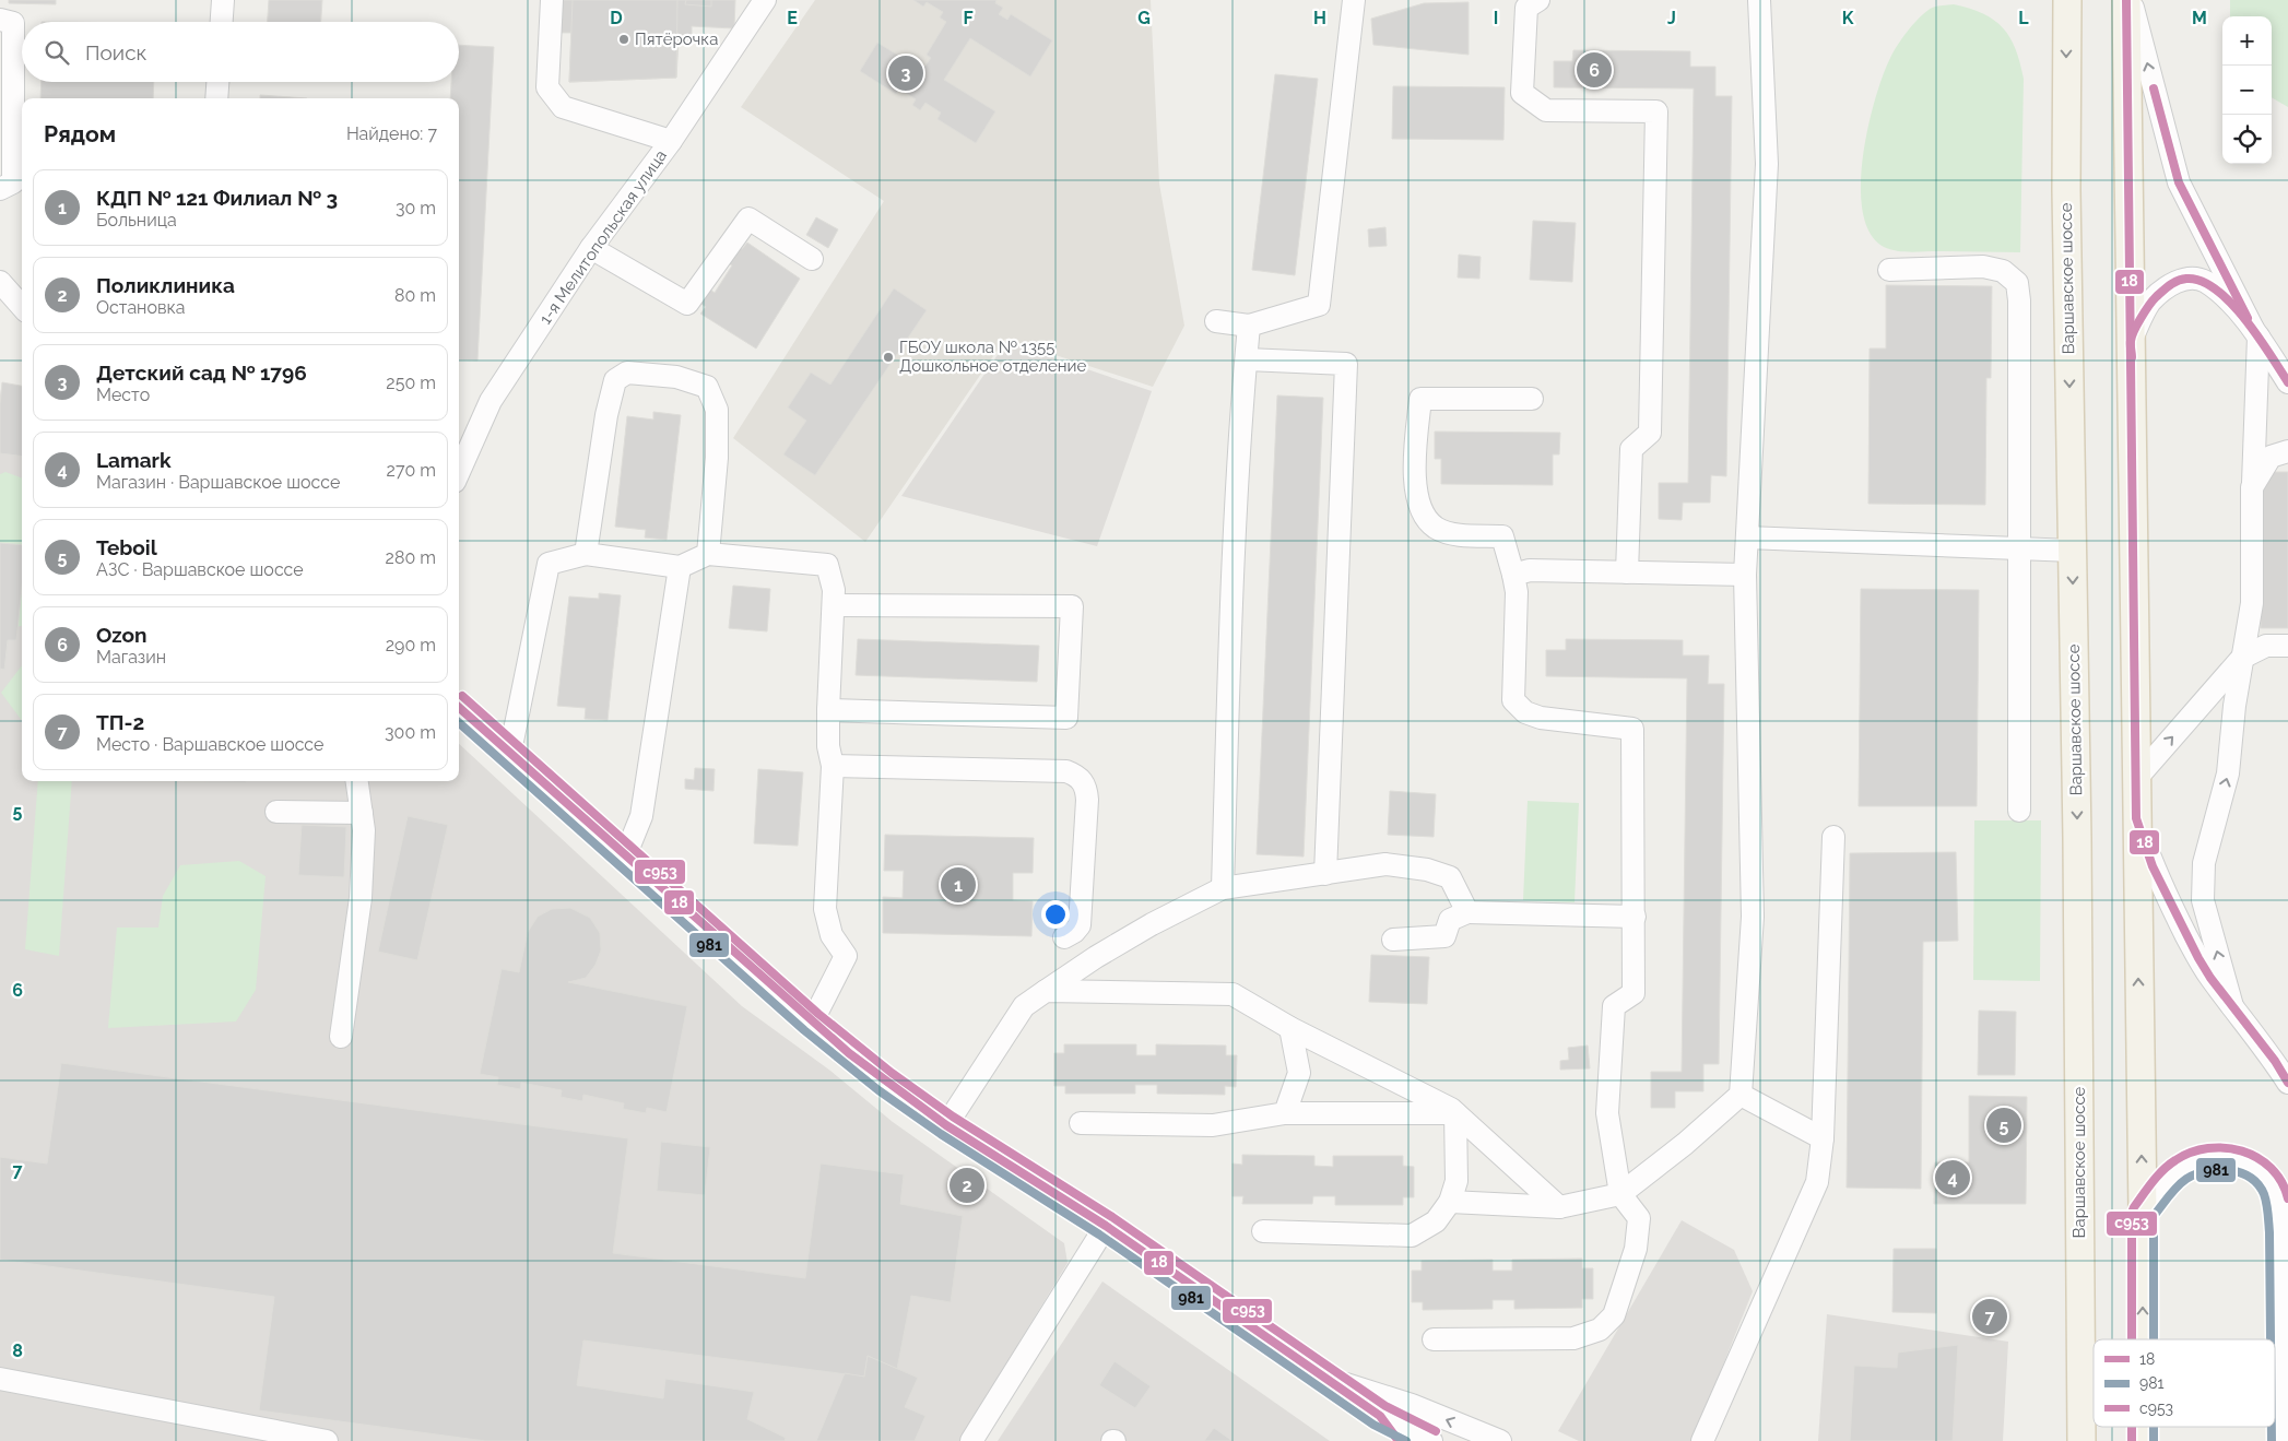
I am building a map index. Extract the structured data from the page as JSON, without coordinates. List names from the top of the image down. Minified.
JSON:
{"streets":{"main road":["Варшавское шоссе"],"street":["1-я Мелитопольская улица"]},"places":["Пятёрочка","ГБОУ школа № 1355 Дошкольное отделение"],"lines":["transit line 18","transit line с953","transit line 981"],"legend":["18","981","с953"],"page":{"map_buttons":["+","−"],"search":"Поиск","pins":["6","3","1","5","4","2","7"],"heading":["Рядом","Найдено: 7"],"list":[{"mark":"1","name":"КДП № 121 Филиал № 3","note":"Больница","value":"30 m"},{"mark":"2","name":"Поликлиника","note":"Остановка","value":"80 m"},{"mark":"3","name":"Детский сад № 1796","note":"Место","value":"250 m"},{"mark":"4","name":"Lamark","note":"Магазин · Варшавское шоссе","value":"270 m"},{"mark":"5","name":"Teboil","note":"АЗС · Варшавское шоссе","value":"280 m"},{"mark":"6","name":"Ozon","note":"Магазин","value":"290 m"},{"mark":"7","name":"ТП-2","note":"Место · Варшавское шоссе","value":"300 m"}]},"grid":{"columns":["D","E","F","G","H","I","J","K","L","M"],"rows":["5","6","7","8"]}}
